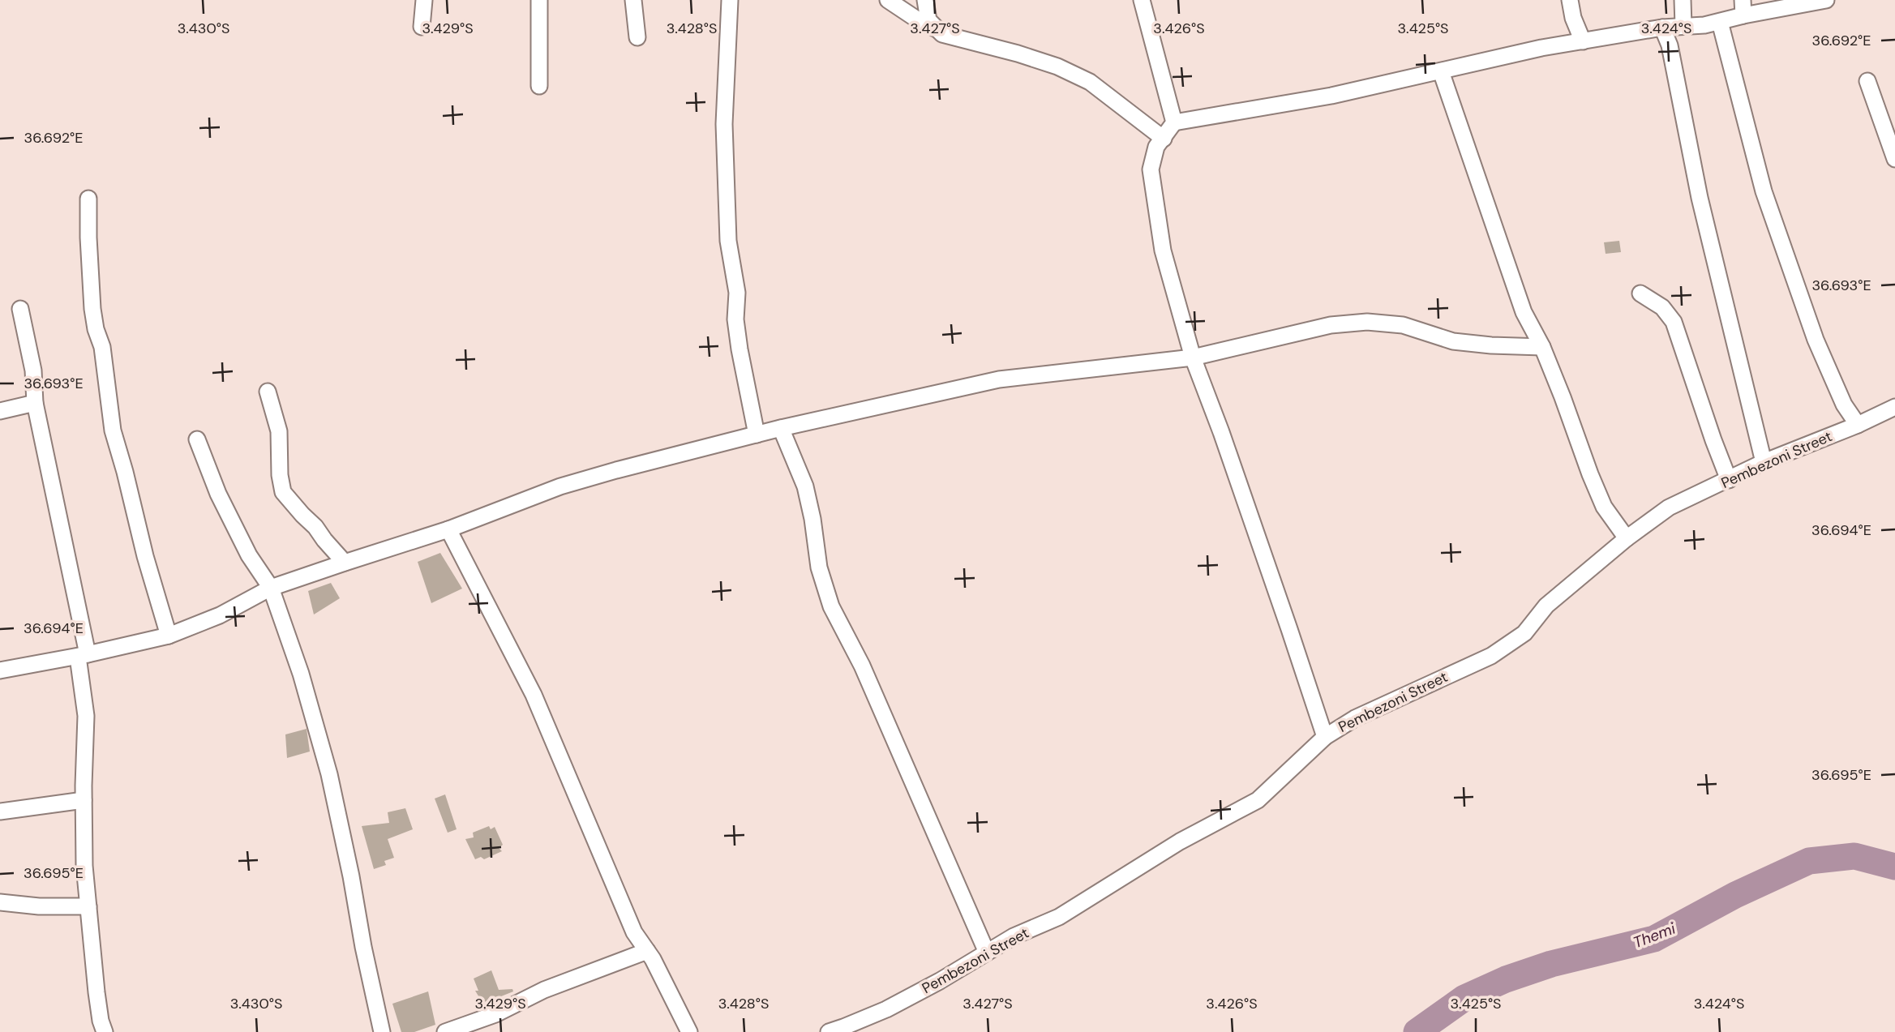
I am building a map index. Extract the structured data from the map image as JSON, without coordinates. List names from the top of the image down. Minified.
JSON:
{"streets":{"street":["Pembezoni Street"]},"water":["Themi"],"coordinates":["3.430°S","3.429°S","3.428°S","3.427°S","3.426°S","3.425°S","3.424°S","36.692°E","36.693°E","36.694°E","36.695°E"]}
